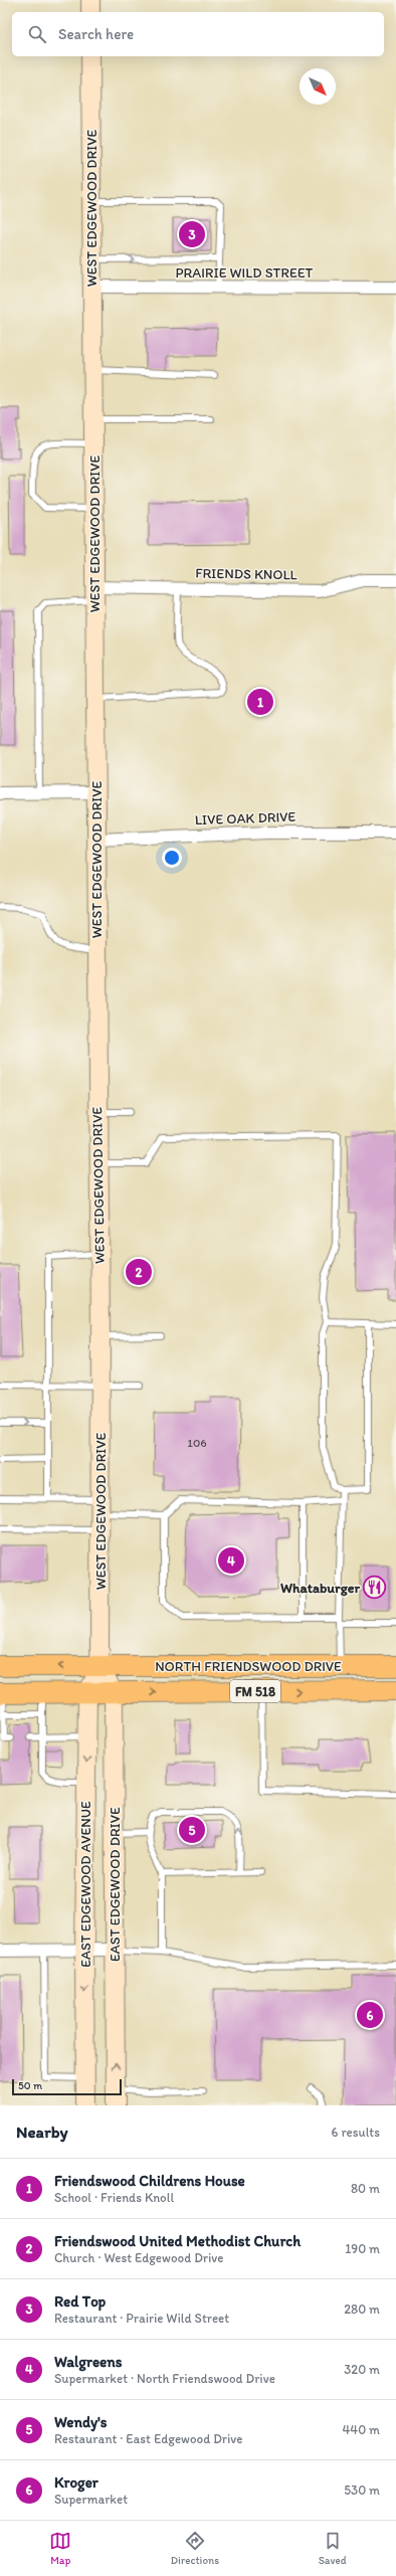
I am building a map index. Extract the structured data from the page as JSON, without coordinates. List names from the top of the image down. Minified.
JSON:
{"streets":{"main road":["WEST EDGEWOOD DRIVE","NORTH FRIENDSWOOD DRIVE","FM 518","EAST EDGEWOOD AVENUE","EAST EDGEWOOD DRIVE"],"street":["PRAIRIE WILD STREET","FRIENDS KNOLL","LIVE OAK DRIVE"]},"crossings":[["WEST EDGEWOOD DRIVE","PRAIRIE WILD STREET"],["WEST EDGEWOOD DRIVE","FRIENDS KNOLL"],["WEST EDGEWOOD DRIVE","LIVE OAK DRIVE"],["WEST EDGEWOOD DRIVE","NORTH FRIENDSWOOD DRIVE"],["WEST EDGEWOOD DRIVE","FM 518"],["WEST EDGEWOOD DRIVE","EAST EDGEWOOD AVENUE"],["WEST EDGEWOOD DRIVE","EAST EDGEWOOD DRIVE"],["NORTH FRIENDSWOOD DRIVE","FM 518"],["NORTH FRIENDSWOOD DRIVE","EAST EDGEWOOD AVENUE"],["NORTH FRIENDSWOOD DRIVE","EAST EDGEWOOD DRIVE"],["FM 518","EAST EDGEWOOD AVENUE"],["FM 518","EAST EDGEWOOD DRIVE"],["EAST EDGEWOOD AVENUE","EAST EDGEWOOD DRIVE"]],"one_way":["EAST EDGEWOOD AVENUE"],"places":{"restaurant":["Whataburger"]},"house_numbers":["106"],"scale_bar":"50 m","north":"bottom right","page":{"search":"Search here","pins":["3","1","2","4","5","6"],"scale":"50 m","heading":["Nearby","6 results"],"list":[{"mark":"1","name":"Friendswood Childrens House","note":"School · Friends Knoll","value":"80 m"},{"mark":"2","name":"Friendswood United Methodist Church","note":"Church · West Edgewood Drive","value":"190 m"},{"mark":"3","name":"Red Top","note":"Restaurant · Prairie Wild Street","value":"280 m"},{"mark":"4","name":"Walgreens","note":"Supermarket · North Friendswood Drive","value":"320 m"},{"mark":"5","name":"Wendy's","note":"Restaurant · East Edgewood Drive","value":"440 m"},{"mark":"6","name":"Kroger","note":"Supermarket","value":"530 m"}],"nav":["Map","Directions","Saved"]}}
